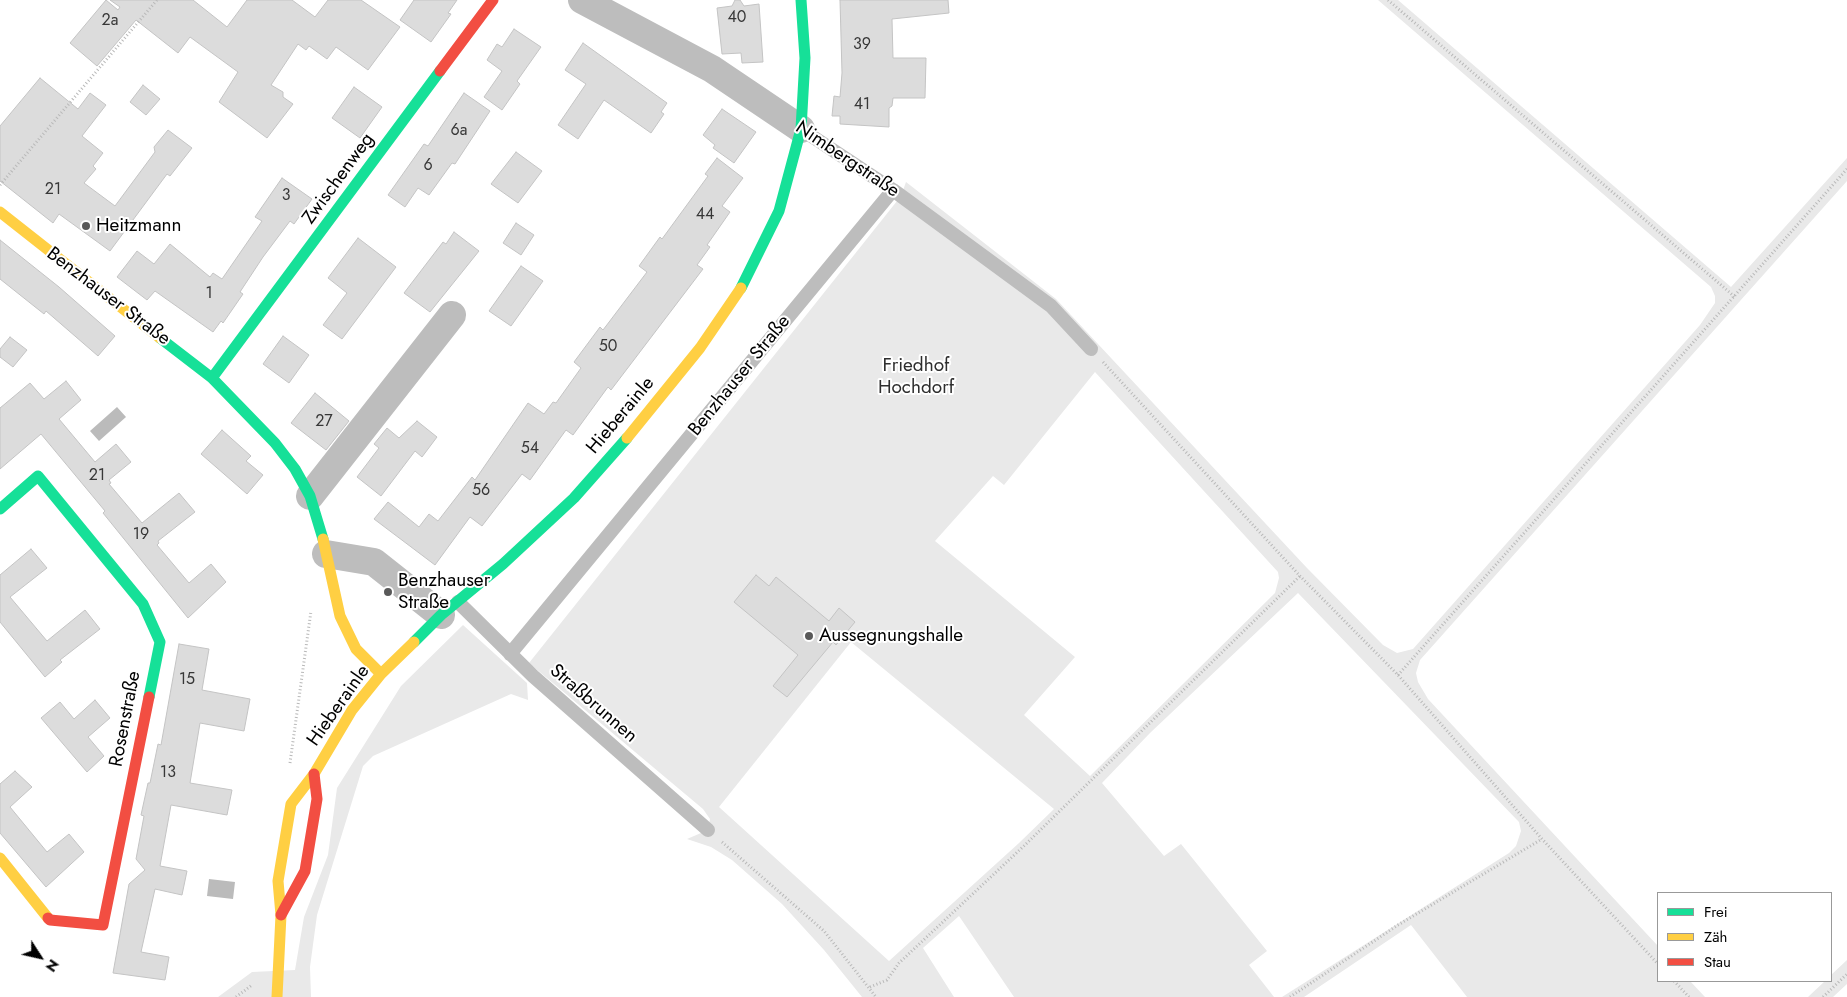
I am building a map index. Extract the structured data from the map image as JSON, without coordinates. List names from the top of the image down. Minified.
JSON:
{"streets":{"street":["Nimbergstraße","Zwischenweg","Benzhauser Straße","Hieberainle","Rosenstraße"],"lane":["Straßbrunnen"]},"crossings":[["Nimbergstraße","Benzhauser Straße"],["Nimbergstraße","Hieberainle"],["Zwischenweg","Benzhauser Straße"],["Benzhauser Straße","Hieberainle"],["Benzhauser Straße","Straßbrunnen"],["Hieberainle","Straßbrunnen"]],"parks":["Friedhof Hochdorf"],"places":["Heitzmann","Benzhauser Straße","Aussegnungshalle"],"house_numbers":["40","2a","39","41","6a","6","21","3","44","1","50","27","54","21","56","19","15","13"],"legend":["Frei","Zäh","Stau"],"north":"bottom right"}
